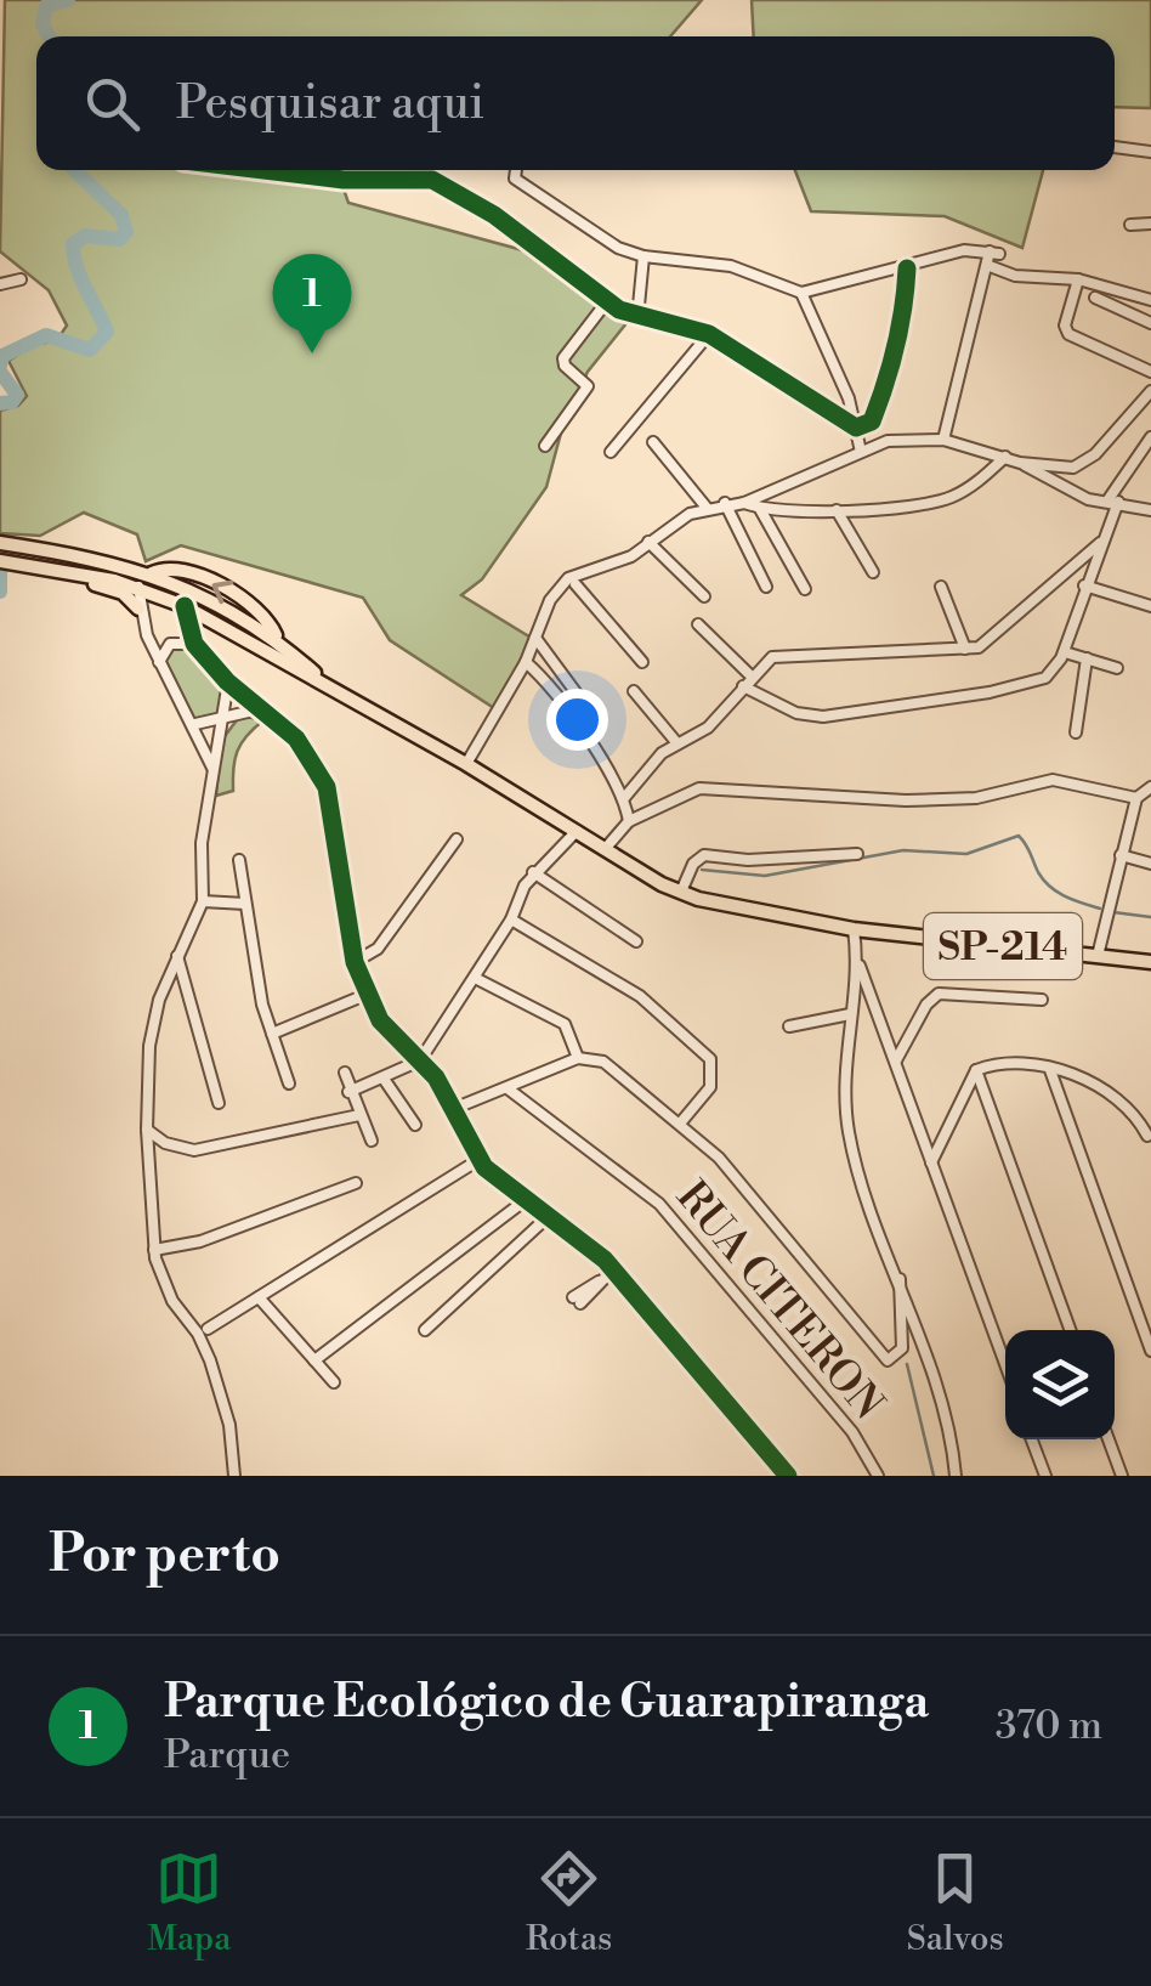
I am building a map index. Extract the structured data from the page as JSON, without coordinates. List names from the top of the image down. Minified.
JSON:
{"streets":{"main road":["SP-214"],"street":["RUA CITERON"]},"page":{"search":"Pesquisar aqui","pins":"1","heading":"Por perto","list":[{"mark":"1","name":"Parque Ecológico de Guarapiranga","note":"Parque","value":"370 m"}],"nav":["Mapa","Rotas","Salvos"]}}
